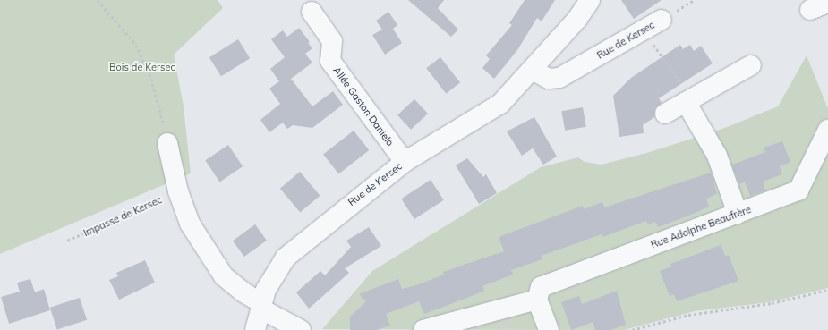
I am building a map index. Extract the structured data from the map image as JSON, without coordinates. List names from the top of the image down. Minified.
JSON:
{"streets":{"street":["Rue de Kersec","Allée Gaston Danielo","Rue Adolphe Beaufrère"],"path":["Impasse de Kersec"]},"crossings":[["Rue de Kersec","Allée Gaston Danielo"]],"parks":["Bois de Kersec"]}
